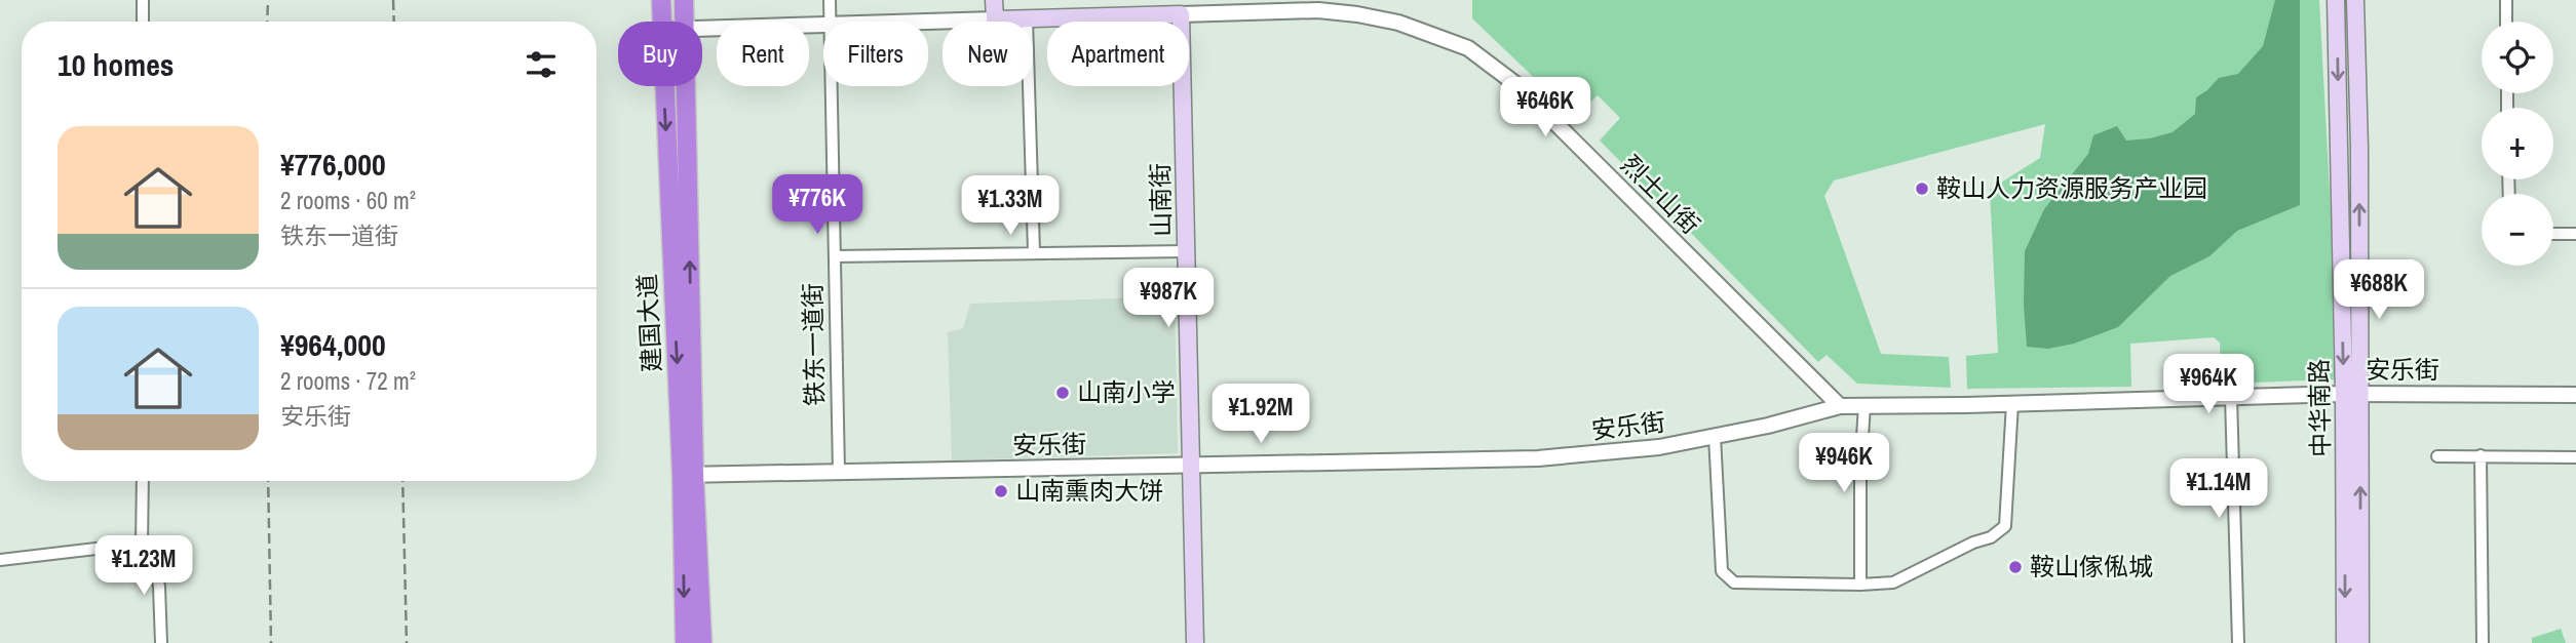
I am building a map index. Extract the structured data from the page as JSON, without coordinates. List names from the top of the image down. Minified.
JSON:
{"streets":{"highway":["建国大道"],"main road":["烈士山街","山南街","中华南路"],"street":["铁东一道街","安乐街"]},"crossings":[["烈士山街","山南街"],["烈士山街","安乐街"],["山南街","安乐街"],["建国大道","安乐街"],["铁东一道街","安乐街"],["安乐街","中华南路"]],"places":["鞍山人力资源服务产业园","山南小学","山南熏肉大饼","鞍山傢俬城"],"page":{"map_buttons":["+","−"],"chip":["Buy","Rent","Filters","New","Apartment"],"heading":"10 homes","price":["¥646K","¥776K","¥1.33M","¥688K","¥987K","¥964K","¥1.92M","¥946K","¥1.14M","¥1.23M"],"list":[{"name":"¥776,000","note":"2 rooms · 60 m² · 铁东一道街"},{"name":"¥964,000","note":"2 rooms · 72 m² · 安乐街"}]}}
